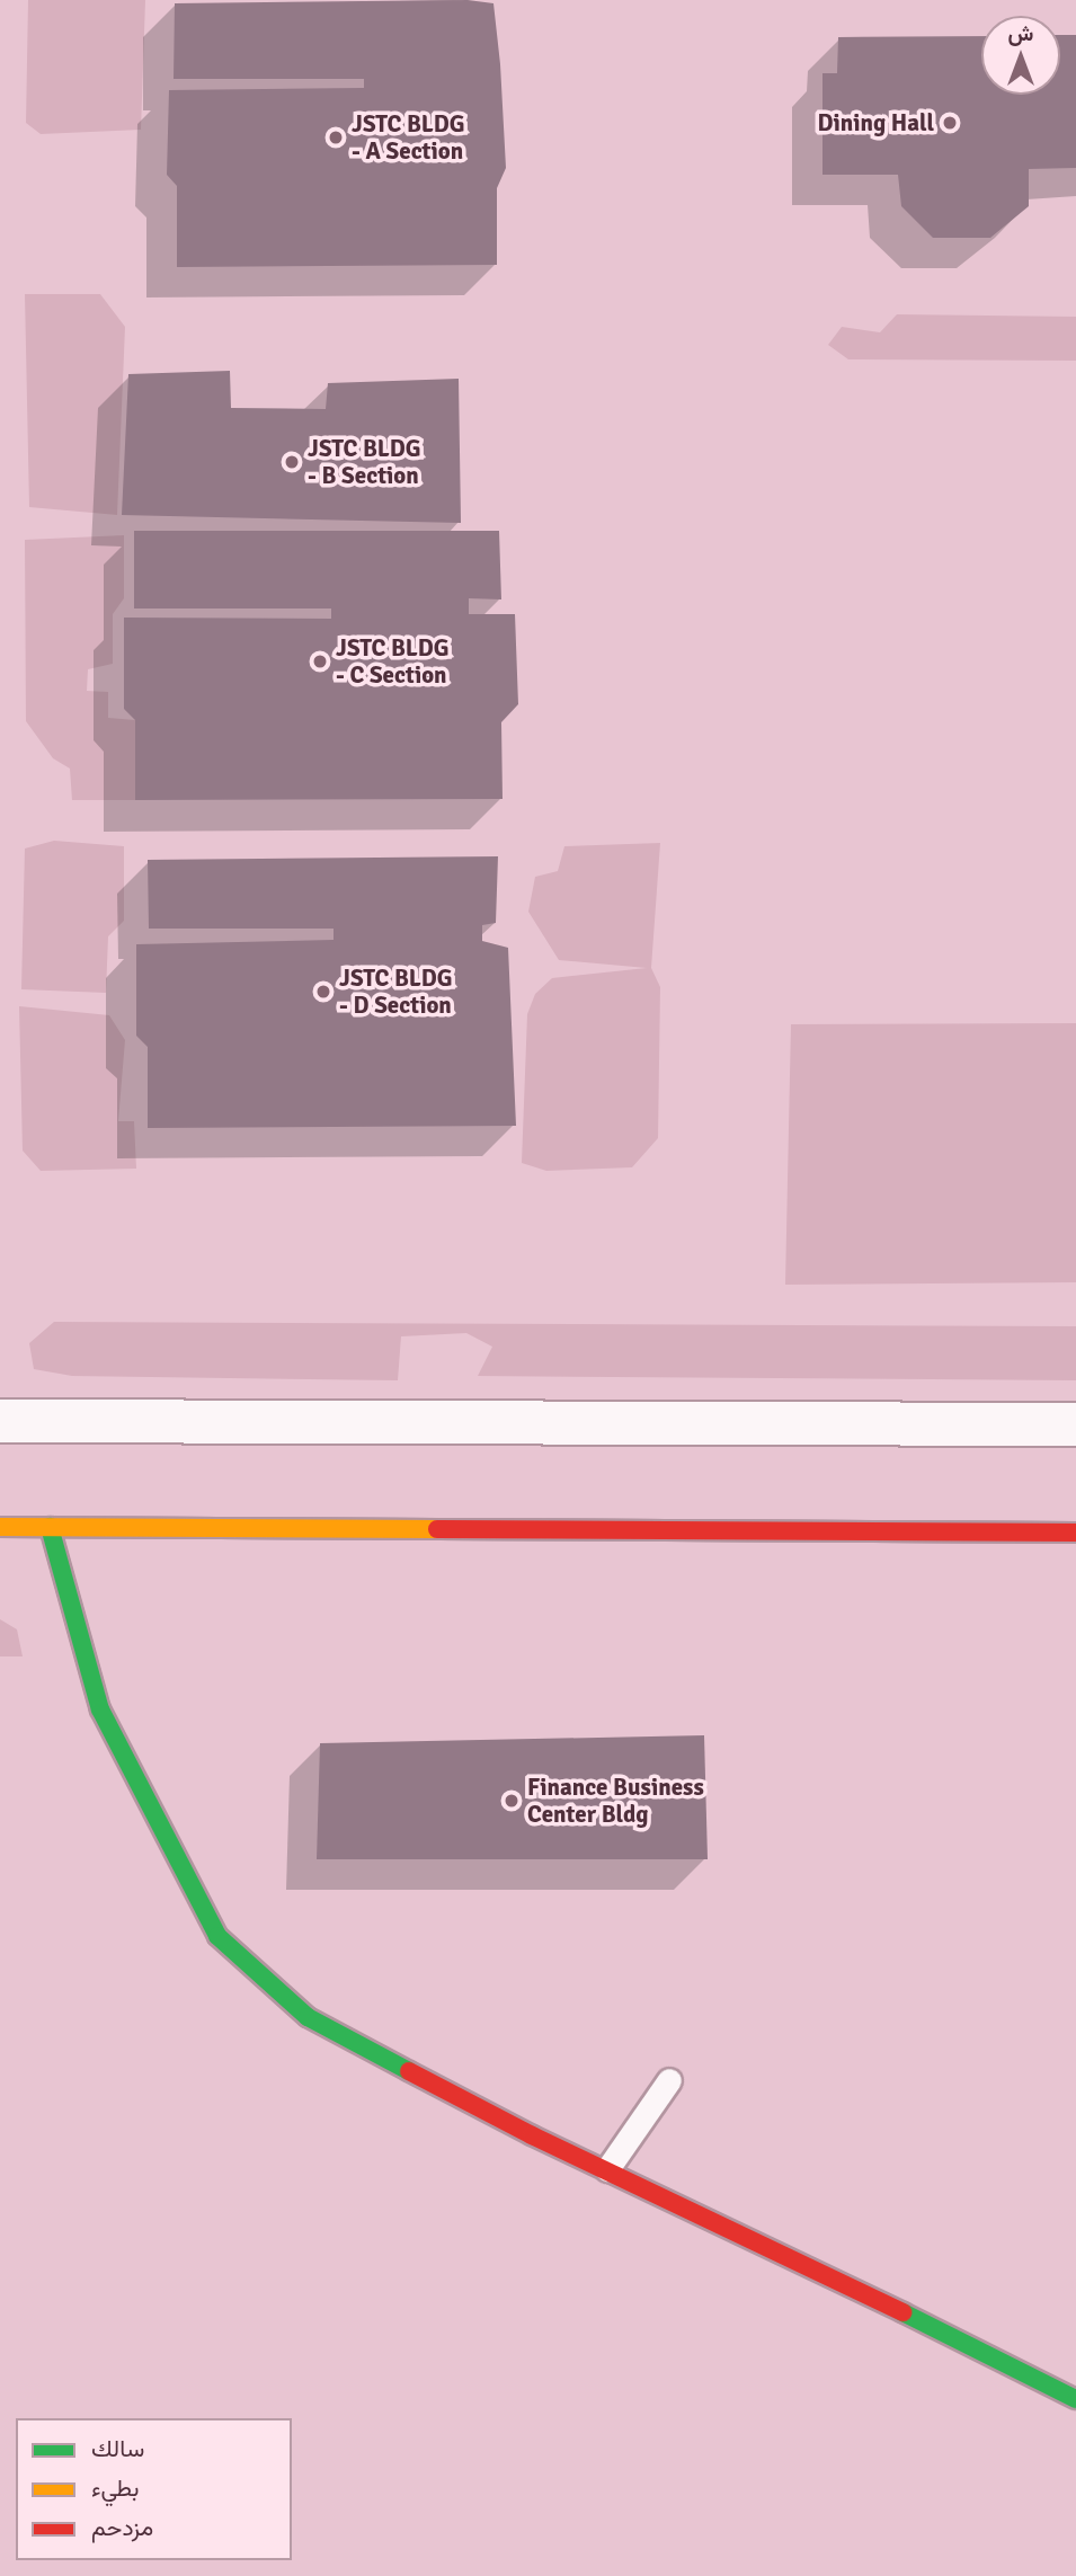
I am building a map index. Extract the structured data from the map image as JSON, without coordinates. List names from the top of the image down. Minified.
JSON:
{"places":["Dining Hall","JSTC BLDG - A Section","JSTC BLDG - B Section","JSTC BLDG - C Section","JSTC BLDG - D Section","Finance Business Center Bldg"],"legend":["سالك","بطيء","مزدحم"],"north":"top"}
